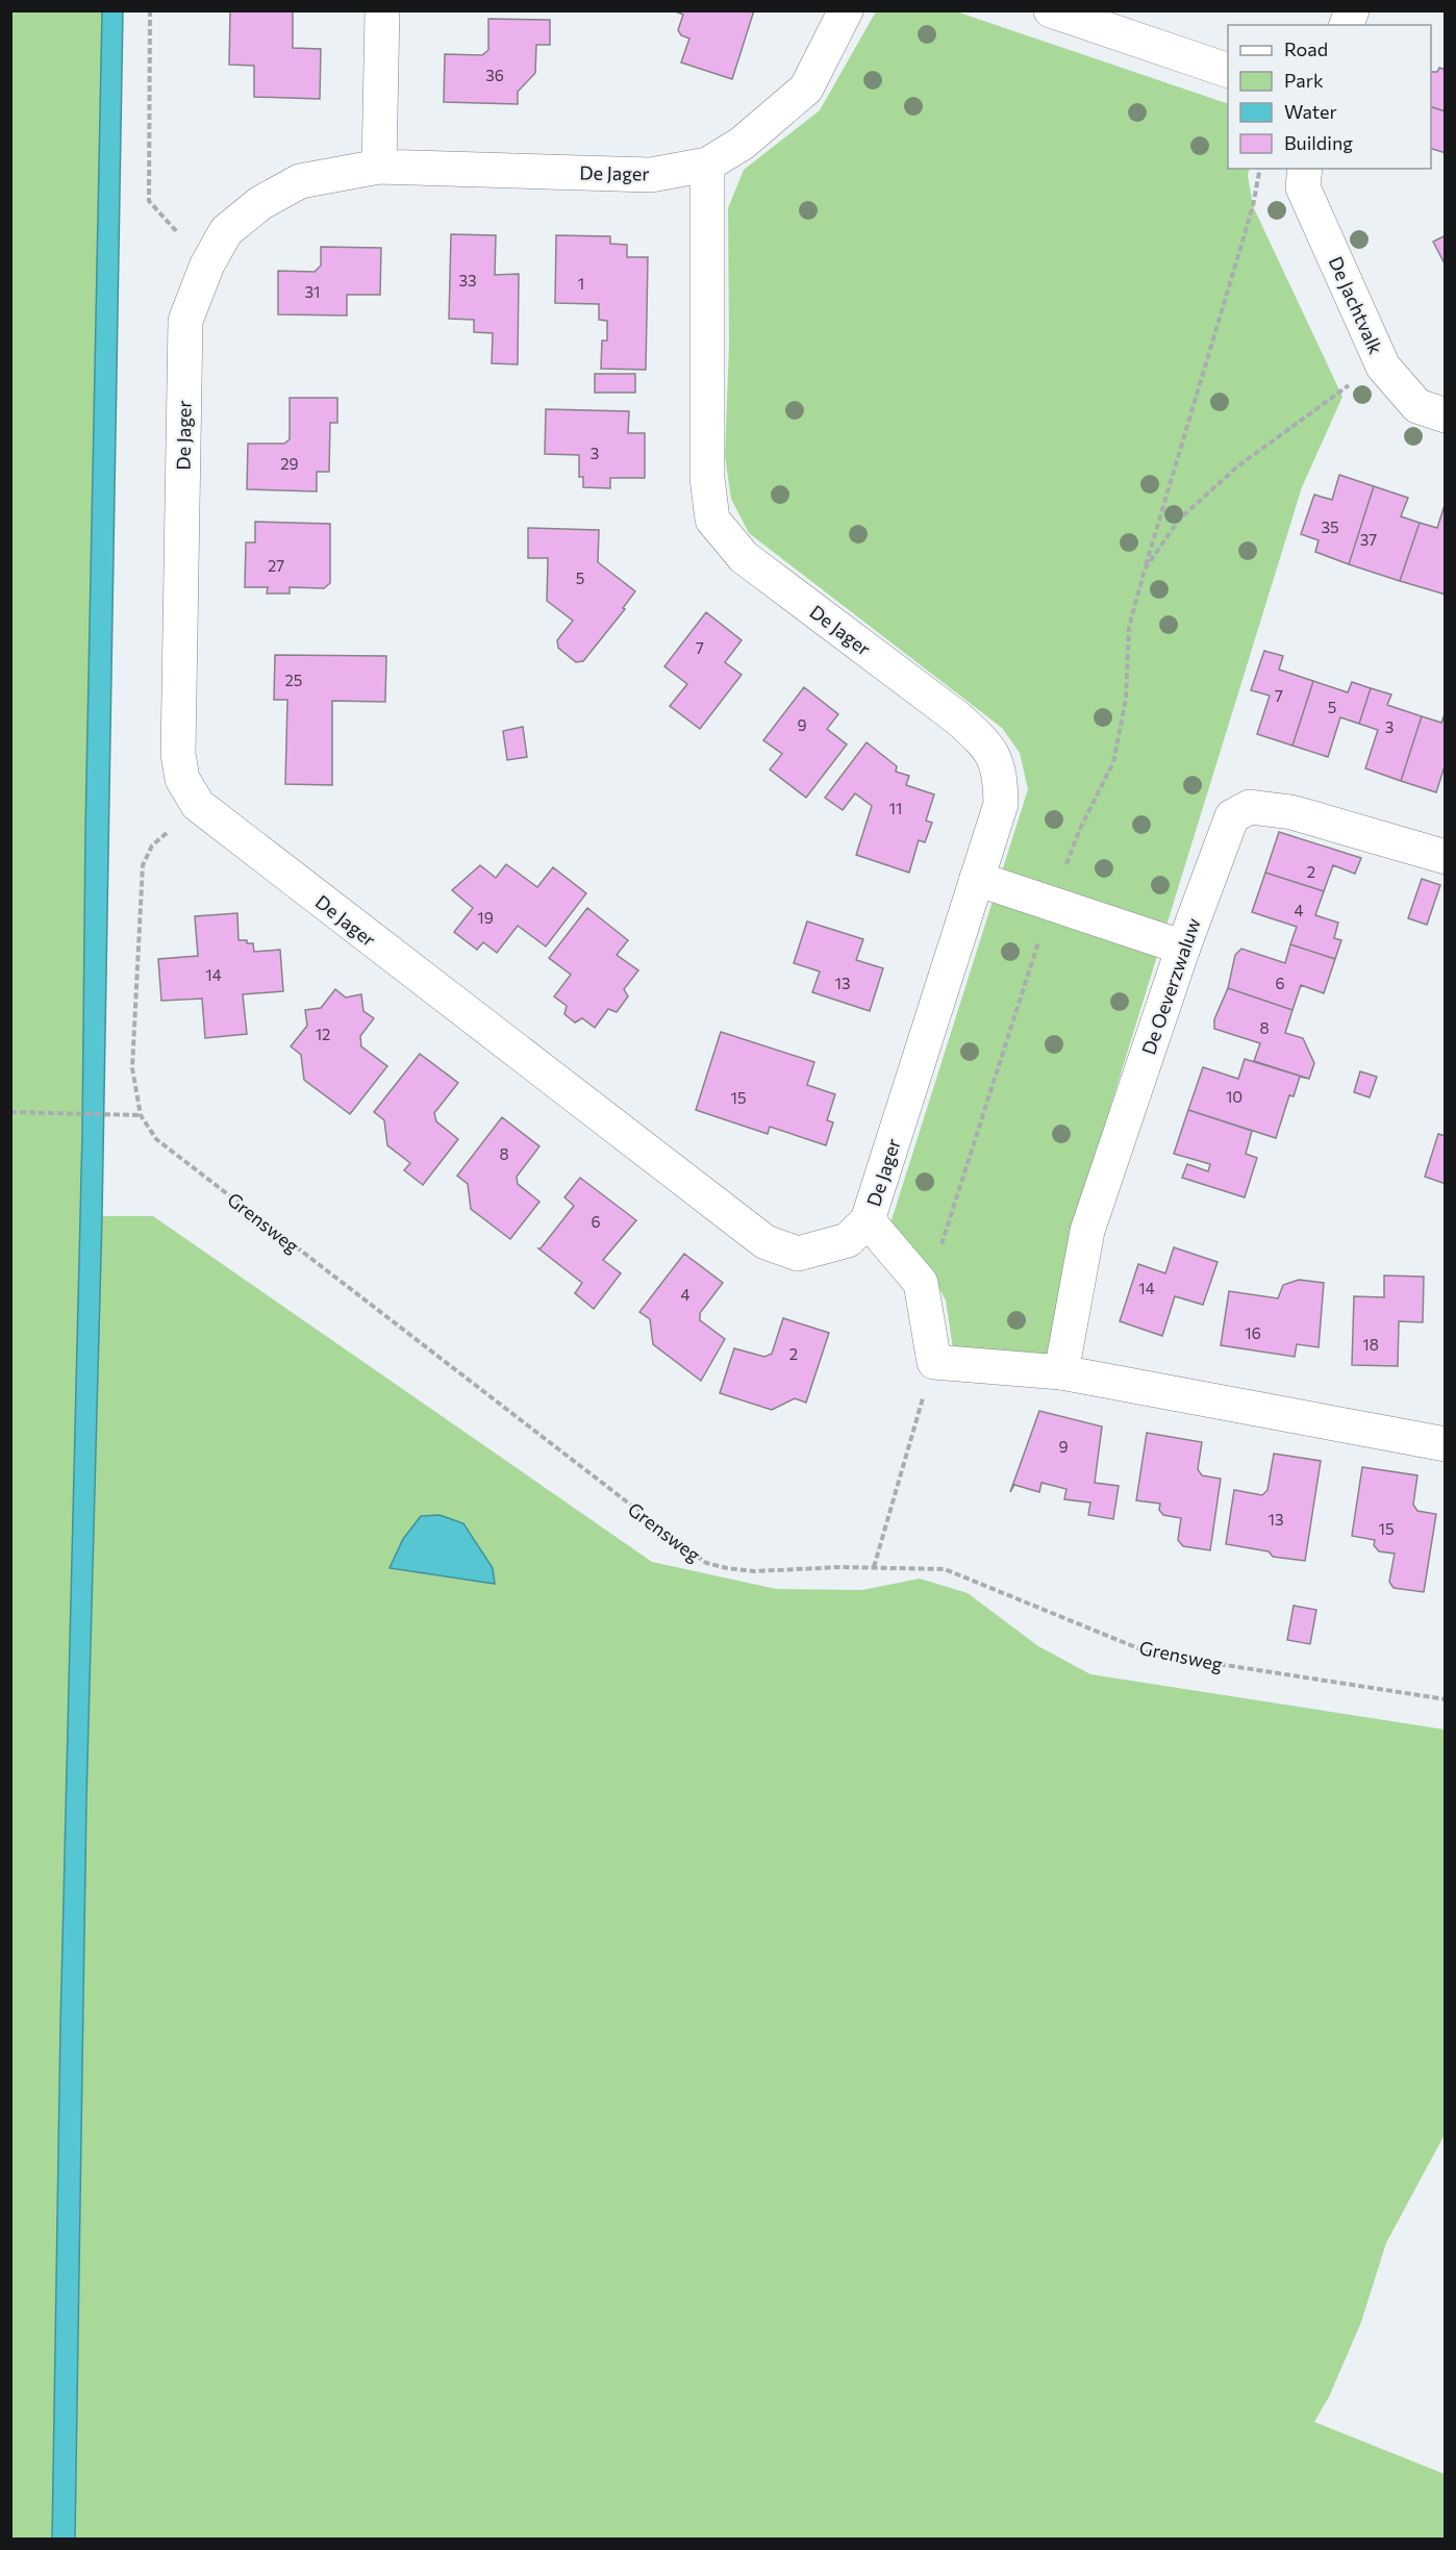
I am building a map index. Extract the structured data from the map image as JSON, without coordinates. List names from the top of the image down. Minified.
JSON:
{"streets":{"street":["De Jager","De Jachtvalk","De Oeverzwaluw"],"path":["Grensweg"]},"house_numbers":["36","33","1","31","3","29","35","37","27","5","7","25","7","5","9","3","11","2","4","19","14","13","6","8","12","10","15","8","6","14","4","16","18","2","9","13","15"],"legend":["Road","Park","Water","Building"]}
